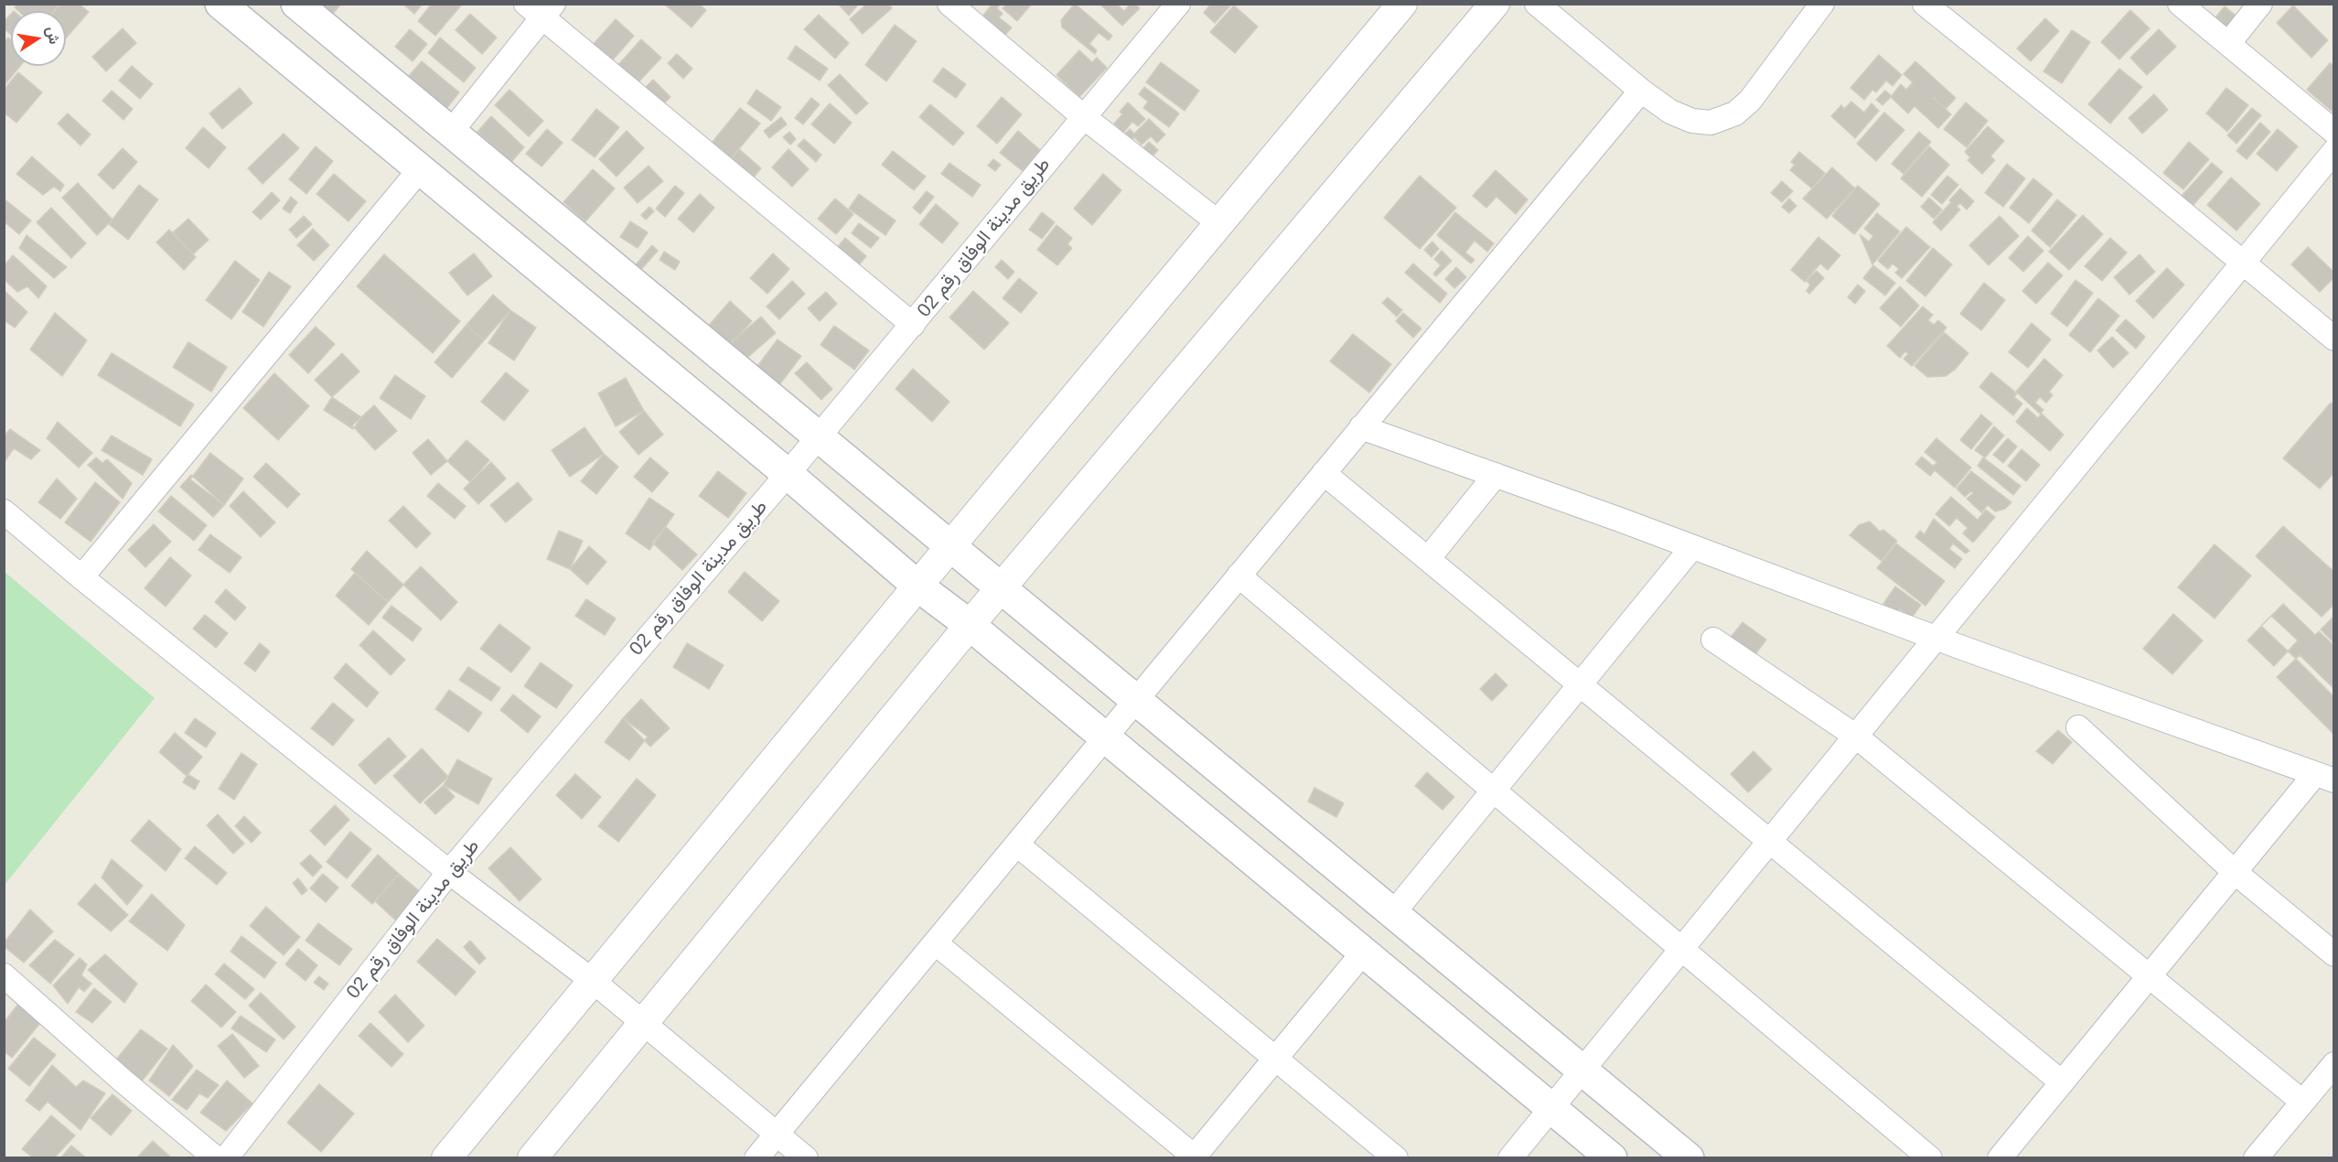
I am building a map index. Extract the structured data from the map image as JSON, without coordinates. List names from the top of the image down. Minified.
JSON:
{"streets":{"street":["طريق مدينة الوفاق رقم 02"]},"north":"right"}
